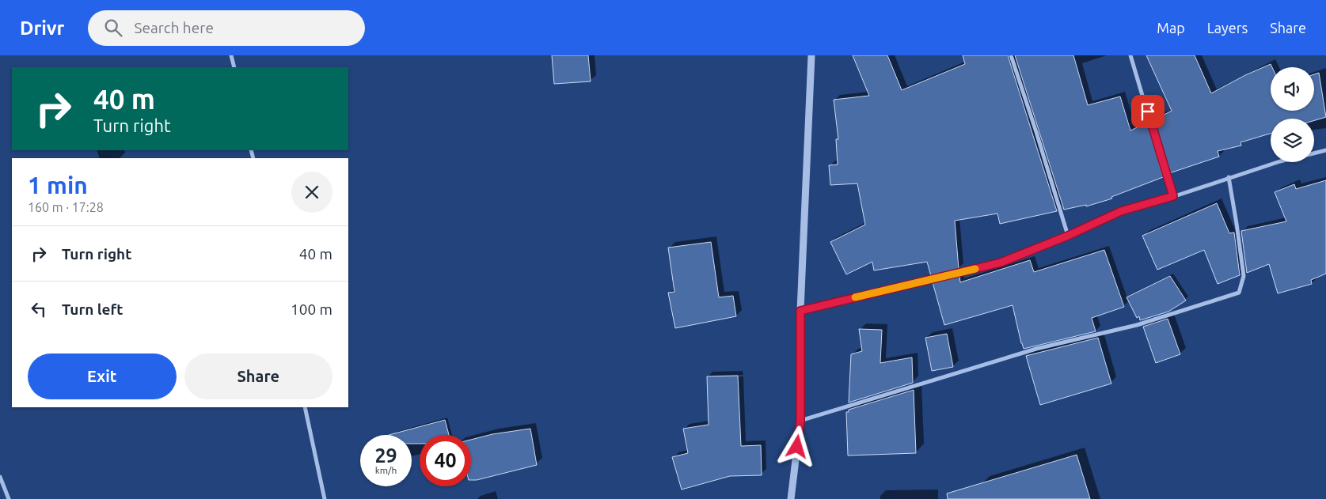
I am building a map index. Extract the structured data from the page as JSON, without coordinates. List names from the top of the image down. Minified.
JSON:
{"page":{"header":"Drivr","search":"Search here","nav":["Map","Layers","Share"],"turn":["40 m","Turn right"],"heading":["1 min","160 m · 17:28"],"list":[{"name":"Turn right","value":"40 m"},{"name":"Turn left","value":"100 m"}],"buttons":["Exit","Share"],"speed":"29 km/h","limit":"40"}}
